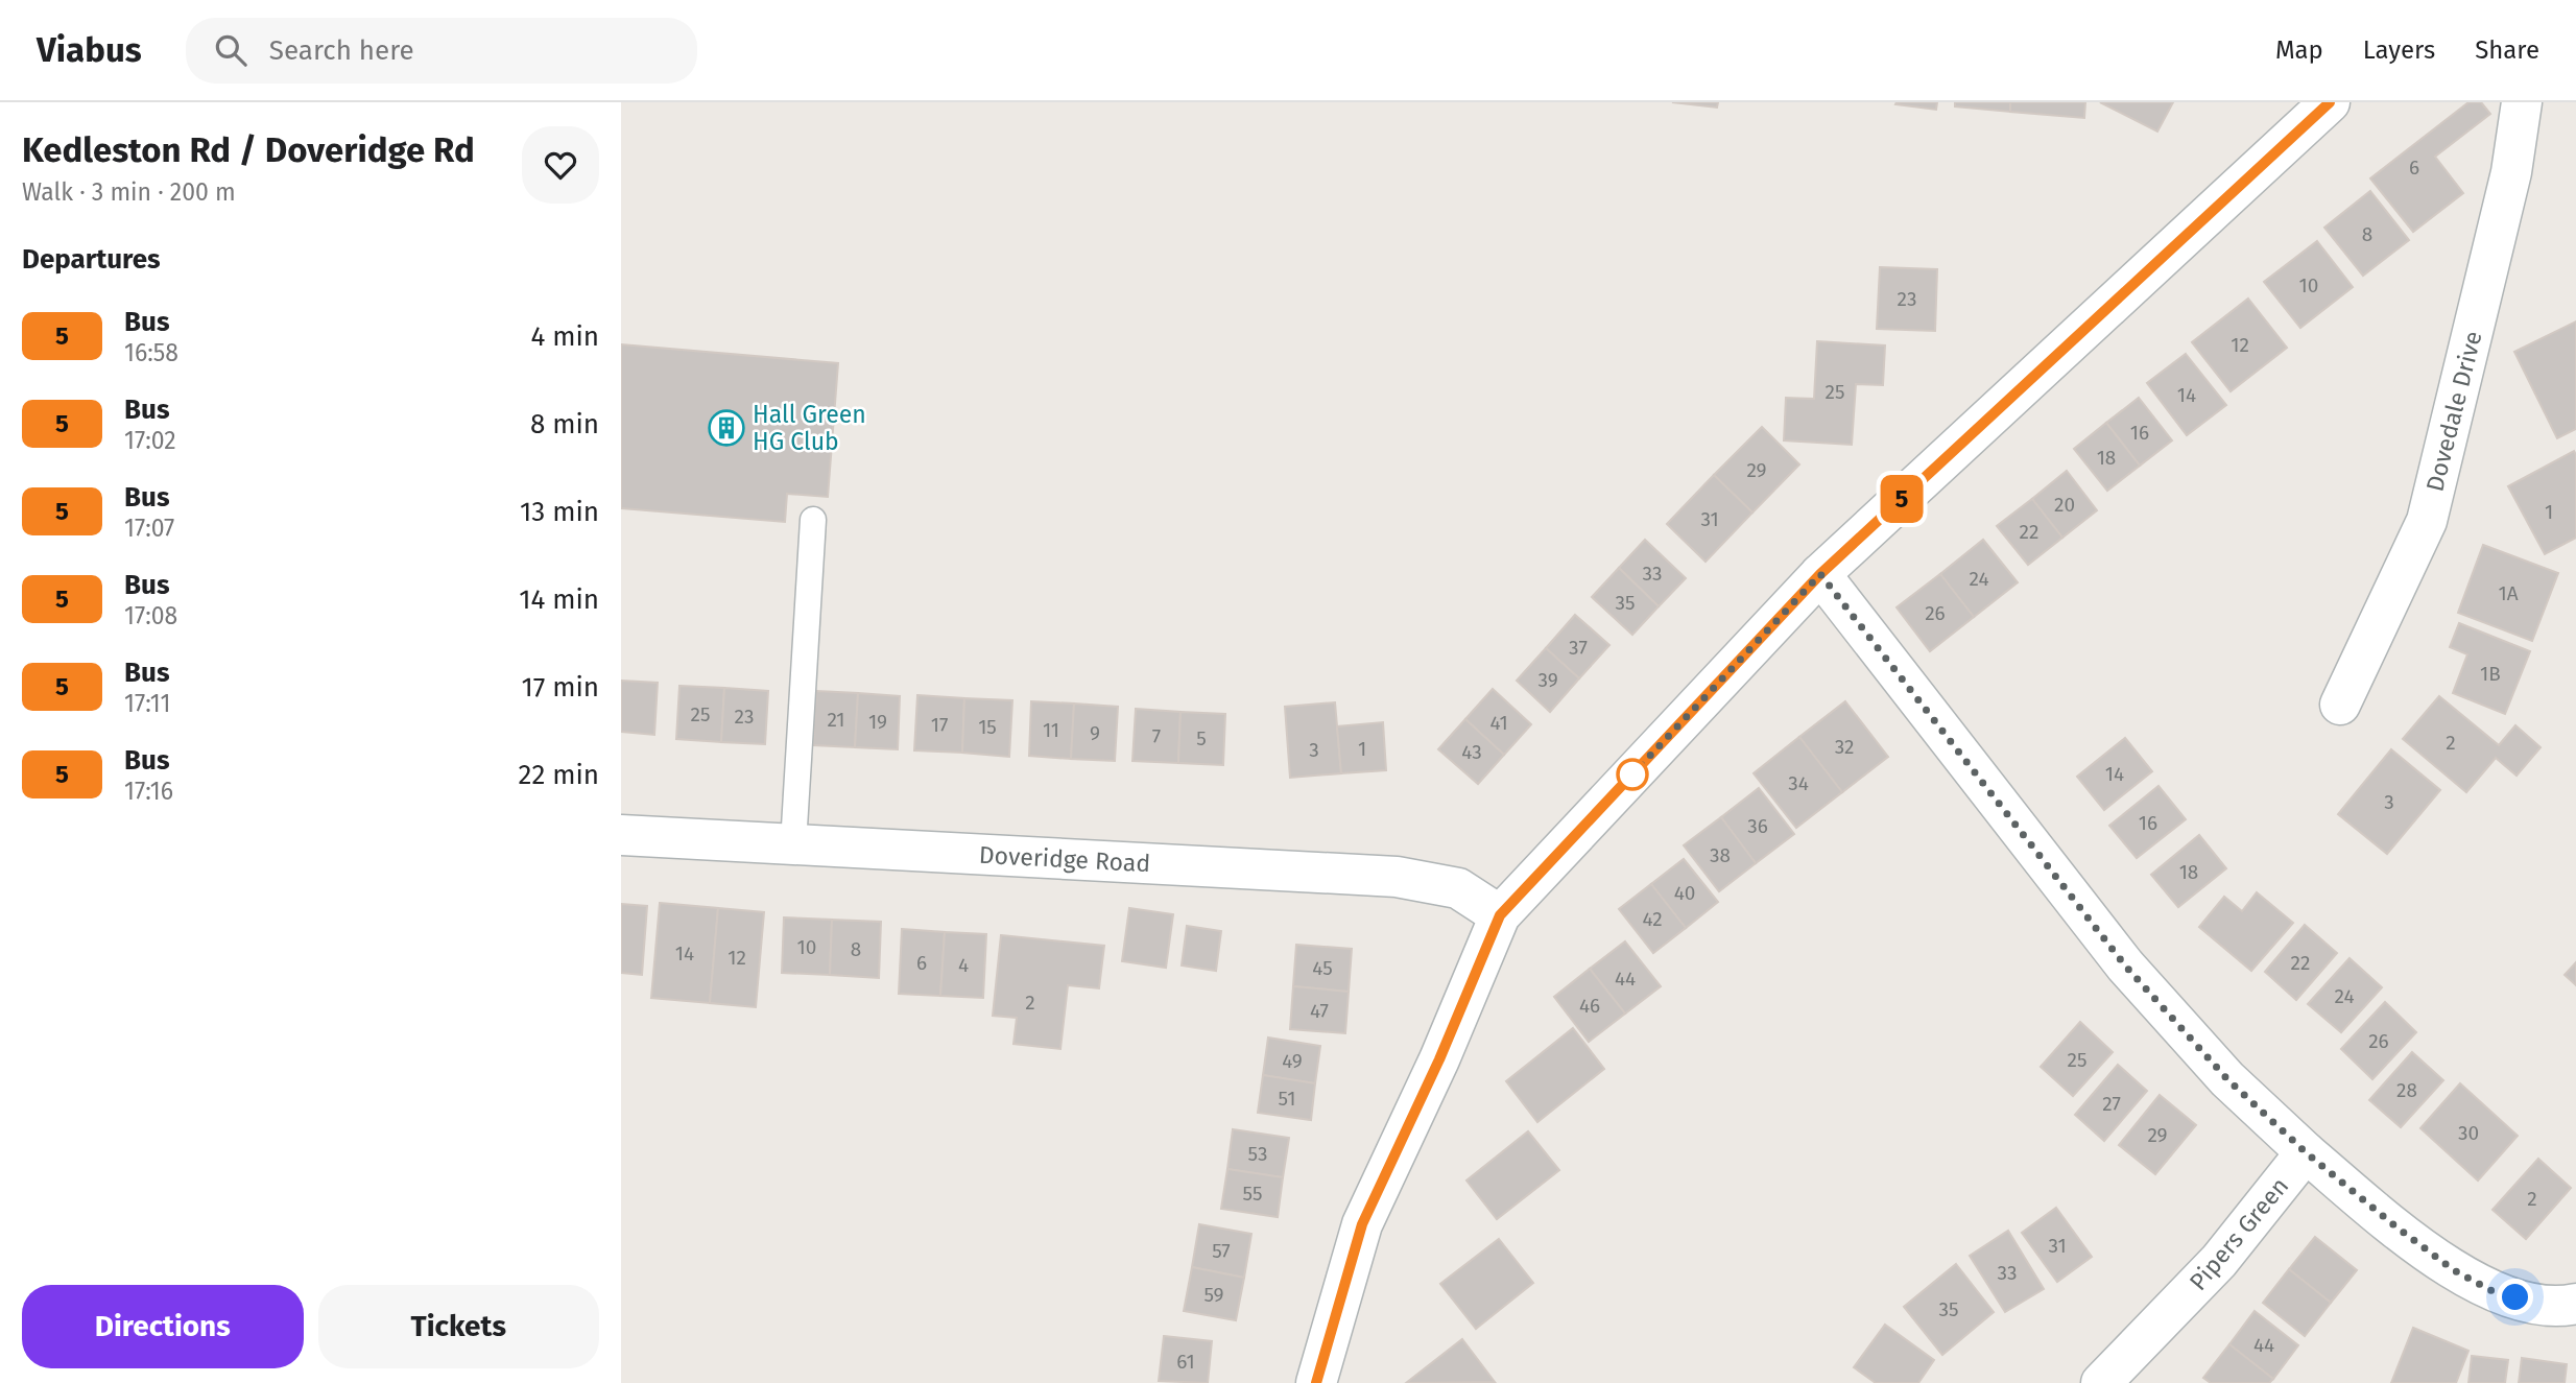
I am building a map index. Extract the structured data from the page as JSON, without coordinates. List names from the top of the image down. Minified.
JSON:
{"streets":{"street":["Dovedale Drive","Doveridge Road","Pipers Green"]},"places":{"building":["Hall Green HG Club"]},"lines":["bus line 5"],"house_numbers":["6","8","10","23","12","25","14","16","18","29","20","1","31","22","33","24","1A","35","26","37","1B","39","25","23","21","19","41","17","15","11","9","7","5","2","32","1","3","43","14","34","3","16","36","38","18","40","42","10","8","14","12","6","22","4","45","44","24","2","46","47","26","25","49","28","51","27","30","29","53","55","2","31","57","33","59","35","44","61"],"page":{"header":"Viabus","search":"Search here","nav":["Map","Layers","Share"],"heading":[["Kedleston Rd / Doveridge Rd","Walk · 3 min · 200 m"],"Departures"],"on_map":"5","list":[{"mark":"5","name":"Bus","note":"16:58","value":"4 min"},{"mark":"5","name":"Bus","note":"17:02","value":"8 min"},{"mark":"5","name":"Bus","note":"17:07","value":"13 min"},{"mark":"5","name":"Bus","note":"17:08","value":"14 min"},{"mark":"5","name":"Bus","note":"17:11","value":"17 min"},{"mark":"5","name":"Bus","note":"17:16","value":"22 min"}],"buttons":["Directions","Tickets"]}}
